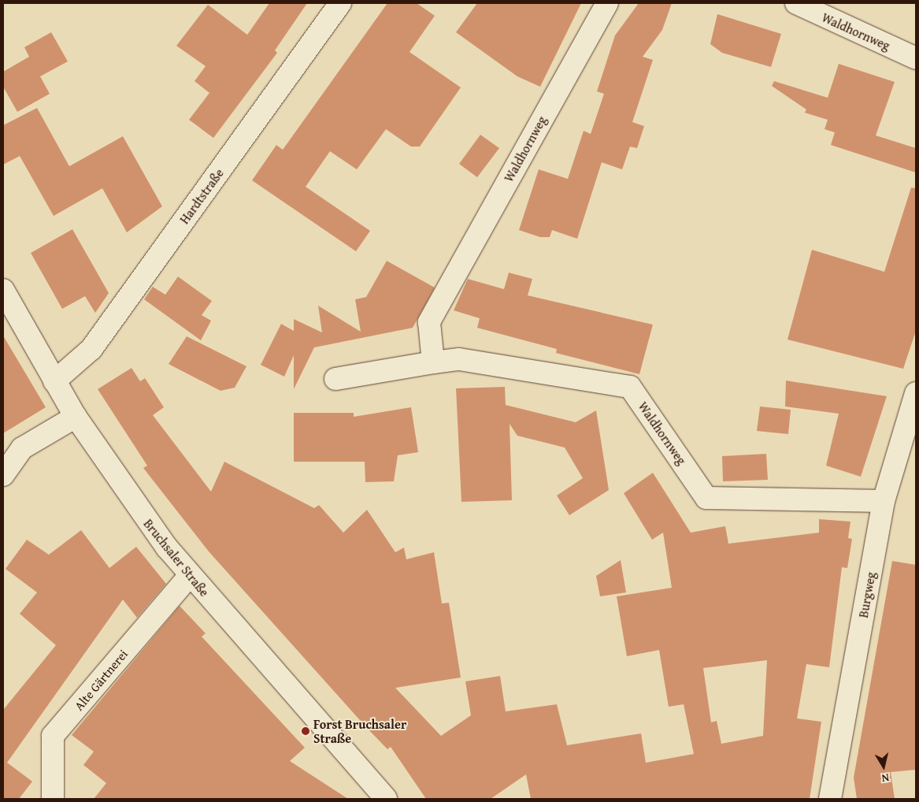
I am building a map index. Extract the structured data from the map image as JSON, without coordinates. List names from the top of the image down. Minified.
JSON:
{"streets":{"street":["Waldhornweg","Hardtstraße","Bruchsaler Straße","Burgweg","Alte Gärtnerei"]},"crossings":[["Waldhornweg","Burgweg"],["Hardtstraße","Bruchsaler Straße"],["Bruchsaler Straße","Alte Gärtnerei"]],"places":["Forst Bruchsaler Straße"],"north":"bottom"}
